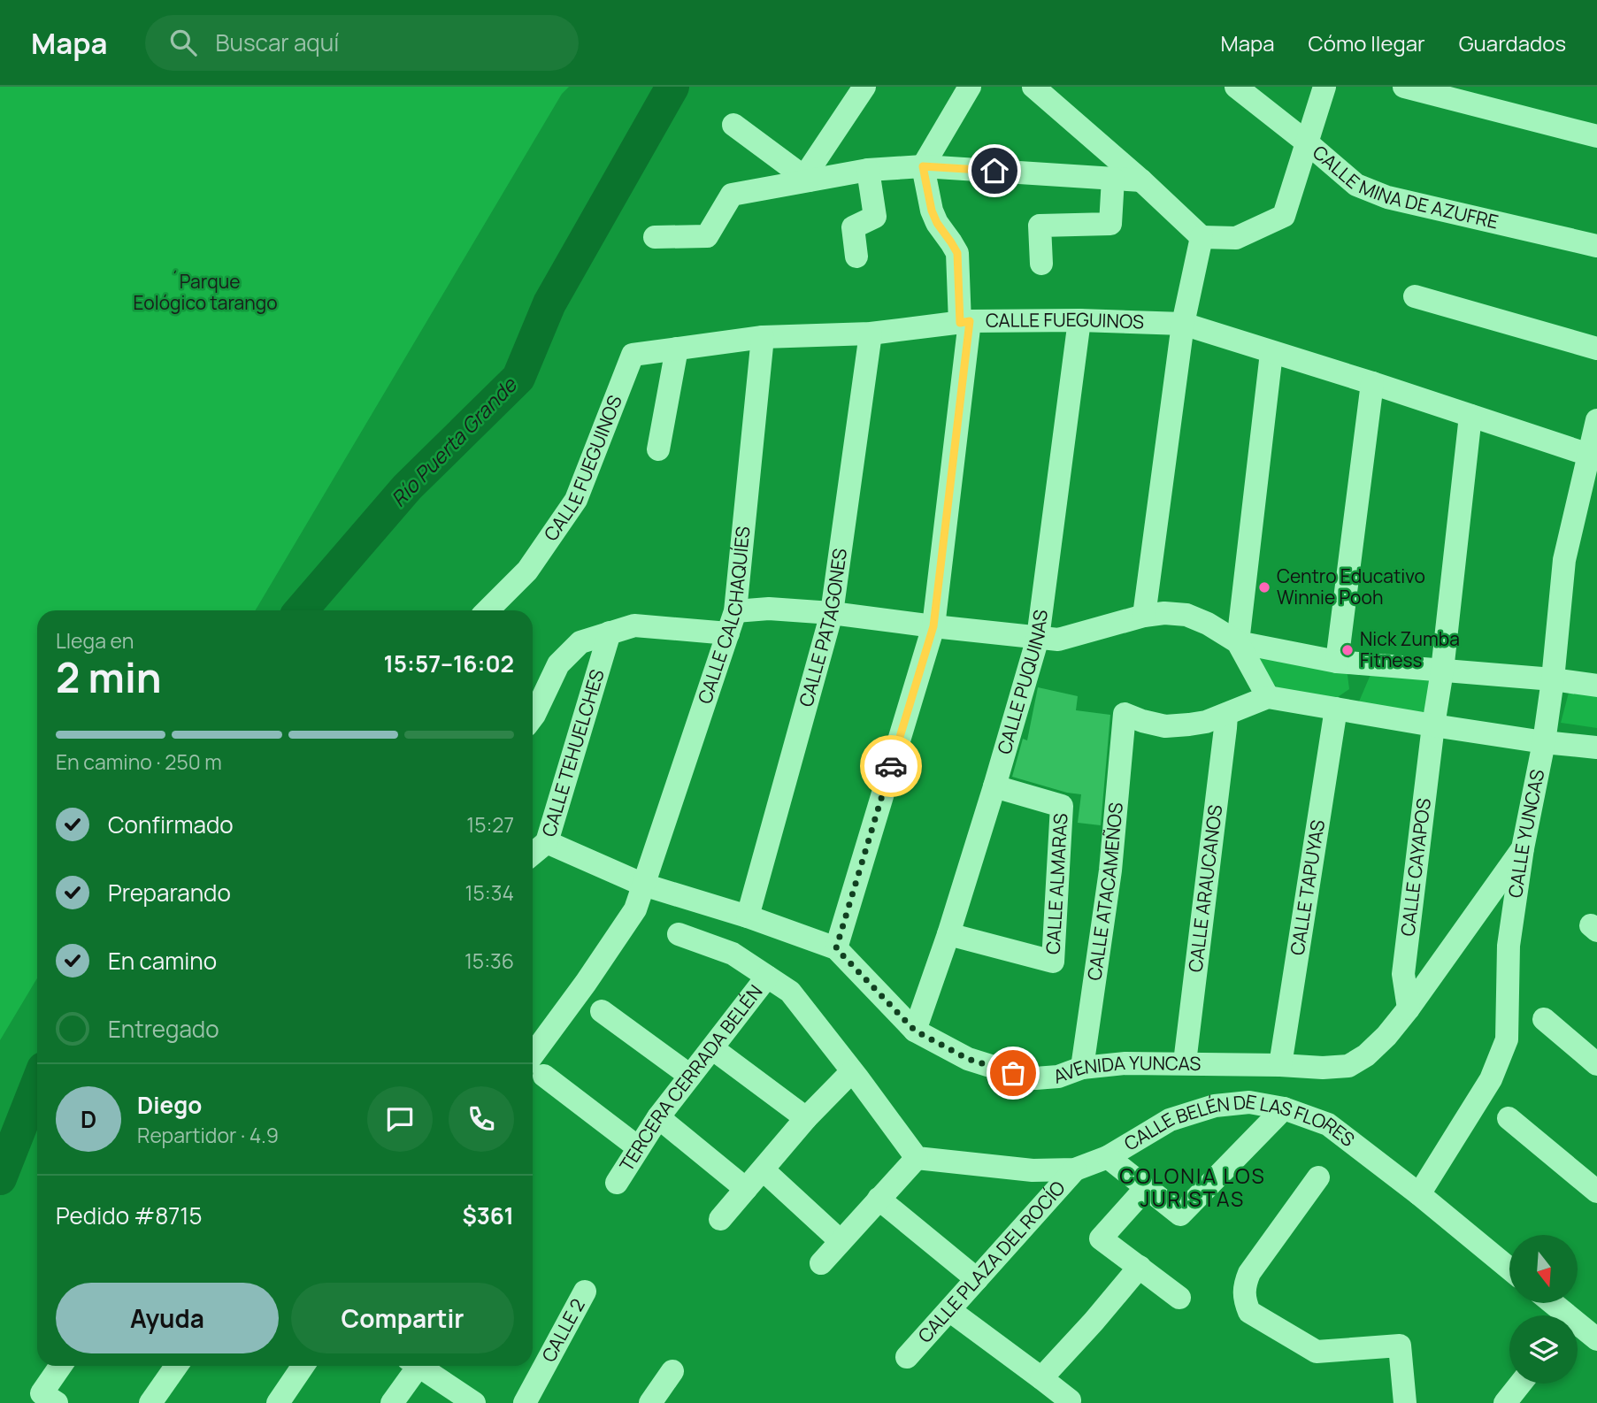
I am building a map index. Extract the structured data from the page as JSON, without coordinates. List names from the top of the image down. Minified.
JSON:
{"streets":{"street":["CALLE MINA DE AZUFRE","CALLE FUEGUINOS","CALLE CALCHAQUÍES","CALLE PATAGONES","CALLE PUQUINAS","CALLE TEHUELCHES","CALLE YUNCAS","CALLE CAYAPOS","CALLE ALMARAS","CALLE TAPUYAS","CALLE ARAUCANOS","CALLE ATACAMEÑOS","AVENIDA YUNCAS","TERCERA CERRADA BELÉN","CALLE BELÉN DE LAS FLORES","CALLE PLAZA DEL ROCÍO","CALLE 2"]},"crossings":[["CALLE FUEGUINOS","CALLE CALCHAQUÍES"],["CALLE FUEGUINOS","CALLE PATAGONES"],["CALLE FUEGUINOS","CALLE PUQUINAS"],["CALLE FUEGUINOS","CALLE YUNCAS"],["CALLE CALCHAQUÍES","CALLE TEHUELCHES"],["CALLE CALCHAQUÍES","AVENIDA YUNCAS"],["CALLE PATAGONES","AVENIDA YUNCAS"],["CALLE PUQUINAS","CALLE ALMARAS"],["CALLE PUQUINAS","AVENIDA YUNCAS"],["CALLE TEHUELCHES","AVENIDA YUNCAS"],["CALLE YUNCAS","AVENIDA YUNCAS"],["CALLE YUNCAS","CALLE BELÉN DE LAS FLORES"],["CALLE CAYAPOS","AVENIDA YUNCAS"],["CALLE TAPUYAS","AVENIDA YUNCAS"],["CALLE ARAUCANOS","CALLE ATACAMEÑOS"],["CALLE ARAUCANOS","AVENIDA YUNCAS"],["CALLE ATACAMEÑOS","AVENIDA YUNCAS"],["CALLE BELÉN DE LAS FLORES","CALLE PLAZA DEL ROCÍO"]],"districts":["COLONIA LOS JURISTAS"],"water":["Río Puerta Grande"],"parks":["´Parque Eológico tarango"],"places":["Centro Educativo Winnie Pooh","Nick Zumba Fitness"],"north":"bottom","page":{"header":"Mapa","search":"Buscar aquí","nav":["Mapa","Cómo llegar","Guardados"],"heading":["2 min","Llega en","15:57–16:02"],"panel":["Diego","Repartidor · 4.9","Pedido #8715","$361"],"bar":"En camino · 250 m","list":[["Confirmado","15:27"],["Preparando","15:34"],["En camino","15:36"],"Entregado"],"round":"D","buttons":["Ayuda","Compartir"]}}
